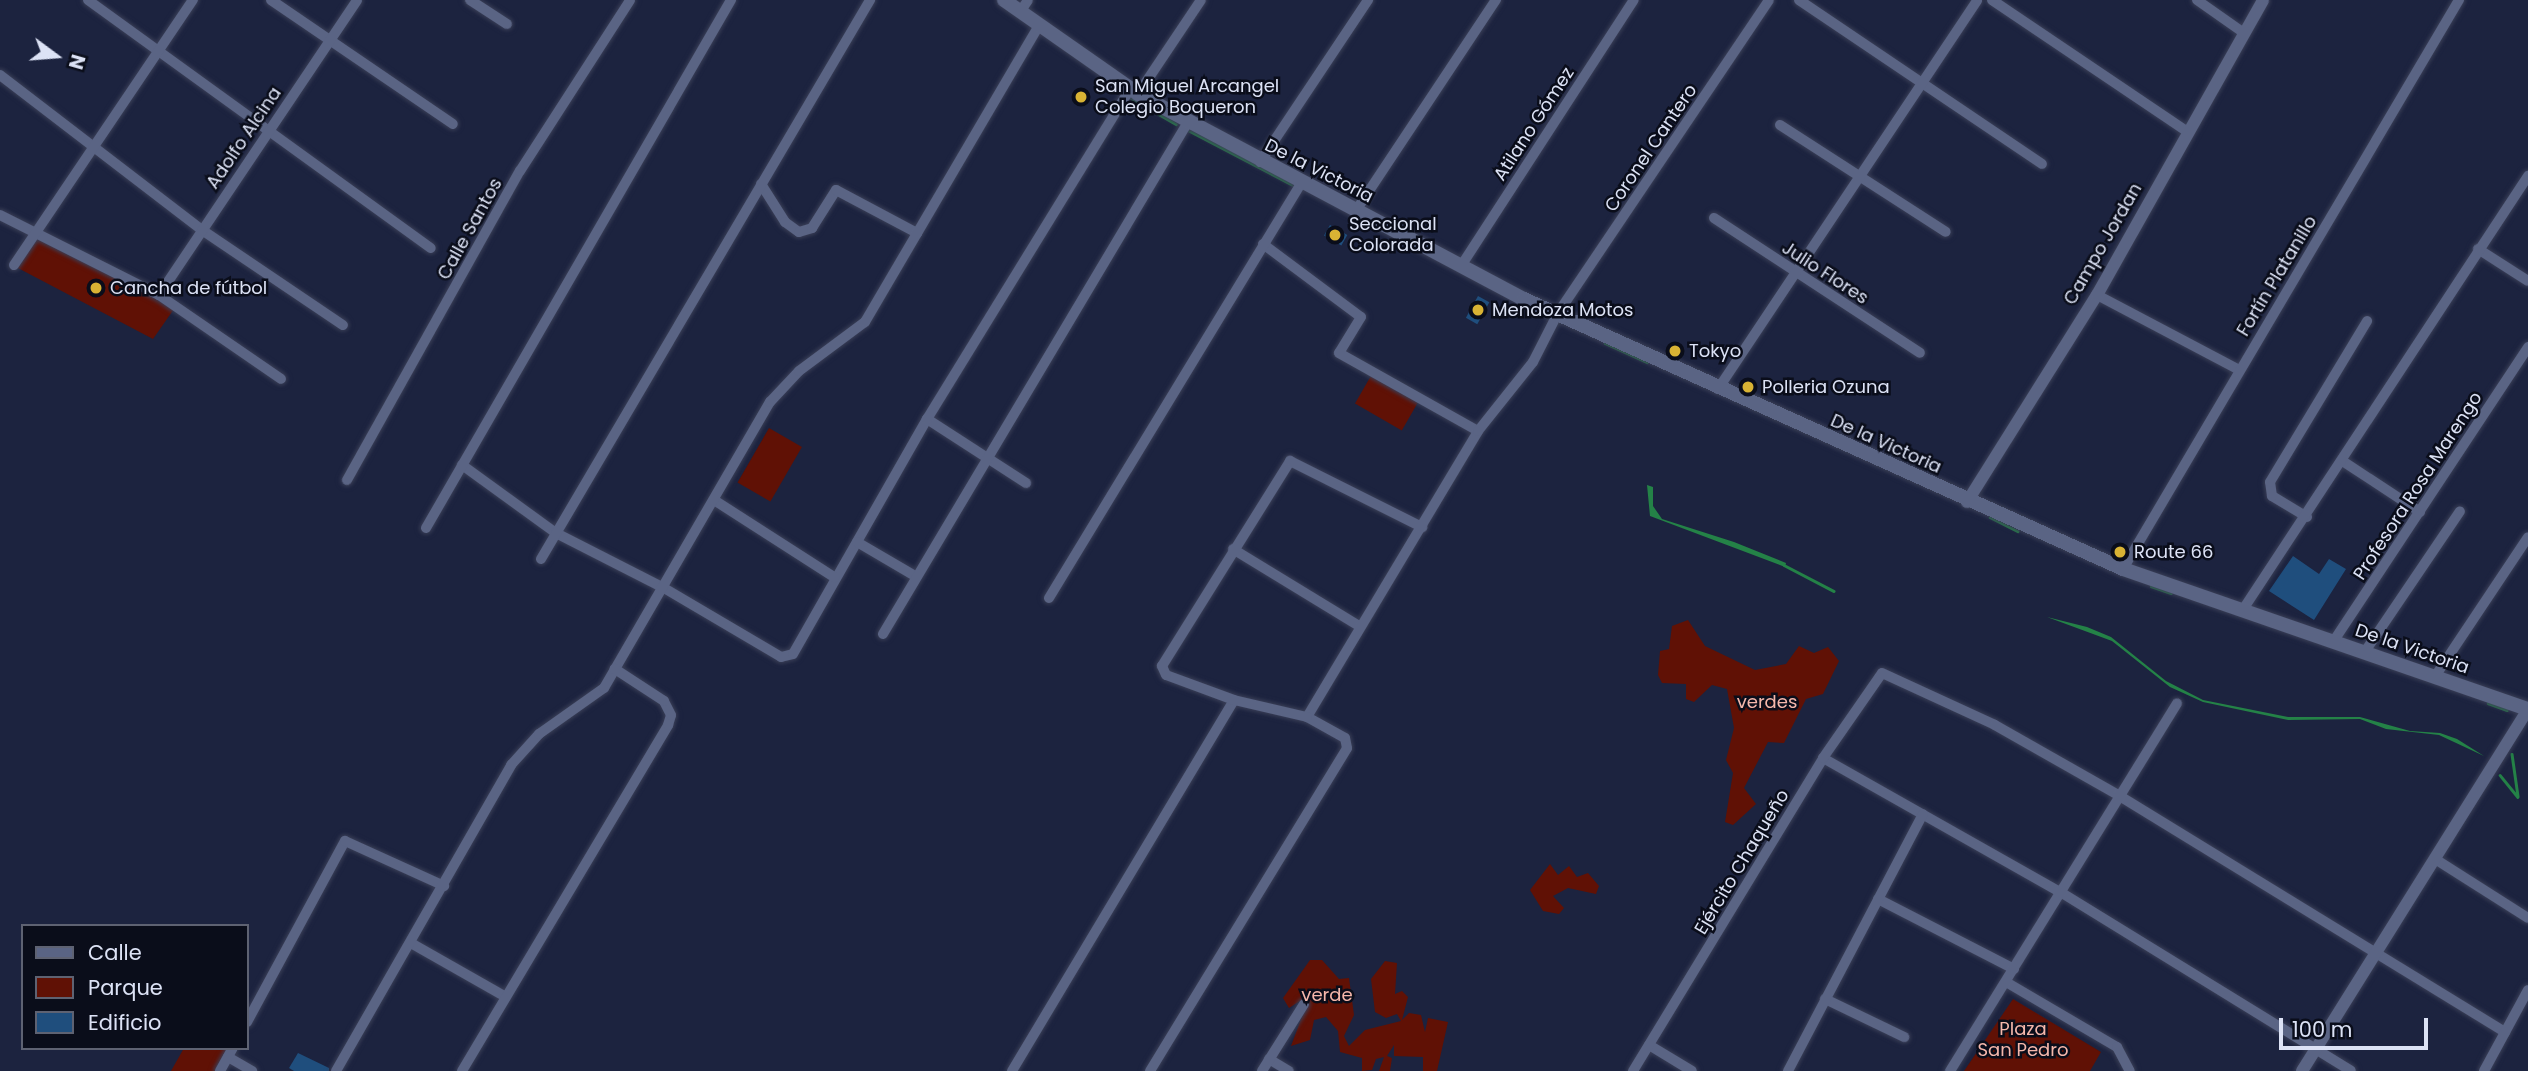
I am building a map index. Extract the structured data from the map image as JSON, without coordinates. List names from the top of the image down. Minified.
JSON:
{"streets":{"main road":["De la Victoria"],"street":["Atilano Gómez","Adolfo Alcina","Coronel Cantero","Calle Santos","Campo Jordan","Julio Flores","Fortín Platanillo","Profesora Rosa Marengo","Ejército Chaqueño"]},"crossings":[["Atilano Gómez","De la Victoria"],["Coronel Cantero","De la Victoria"],["De la Victoria","Campo Jordan"],["De la Victoria","Fortín Platanillo"],["De la Victoria","Profesora Rosa Marengo"]],"parks":["verdes","verde","Plaza San Pedro"],"places":["San Miguel Arcangel Colegio Boqueron","Seccional Colorada","Cancha de fútbol","Mendoza Motos","Tokyo","Polleria Ozuna","Route 66"],"legend":["Calle","Parque","Edificio"],"scale_bar":"100 m","north":"right"}
